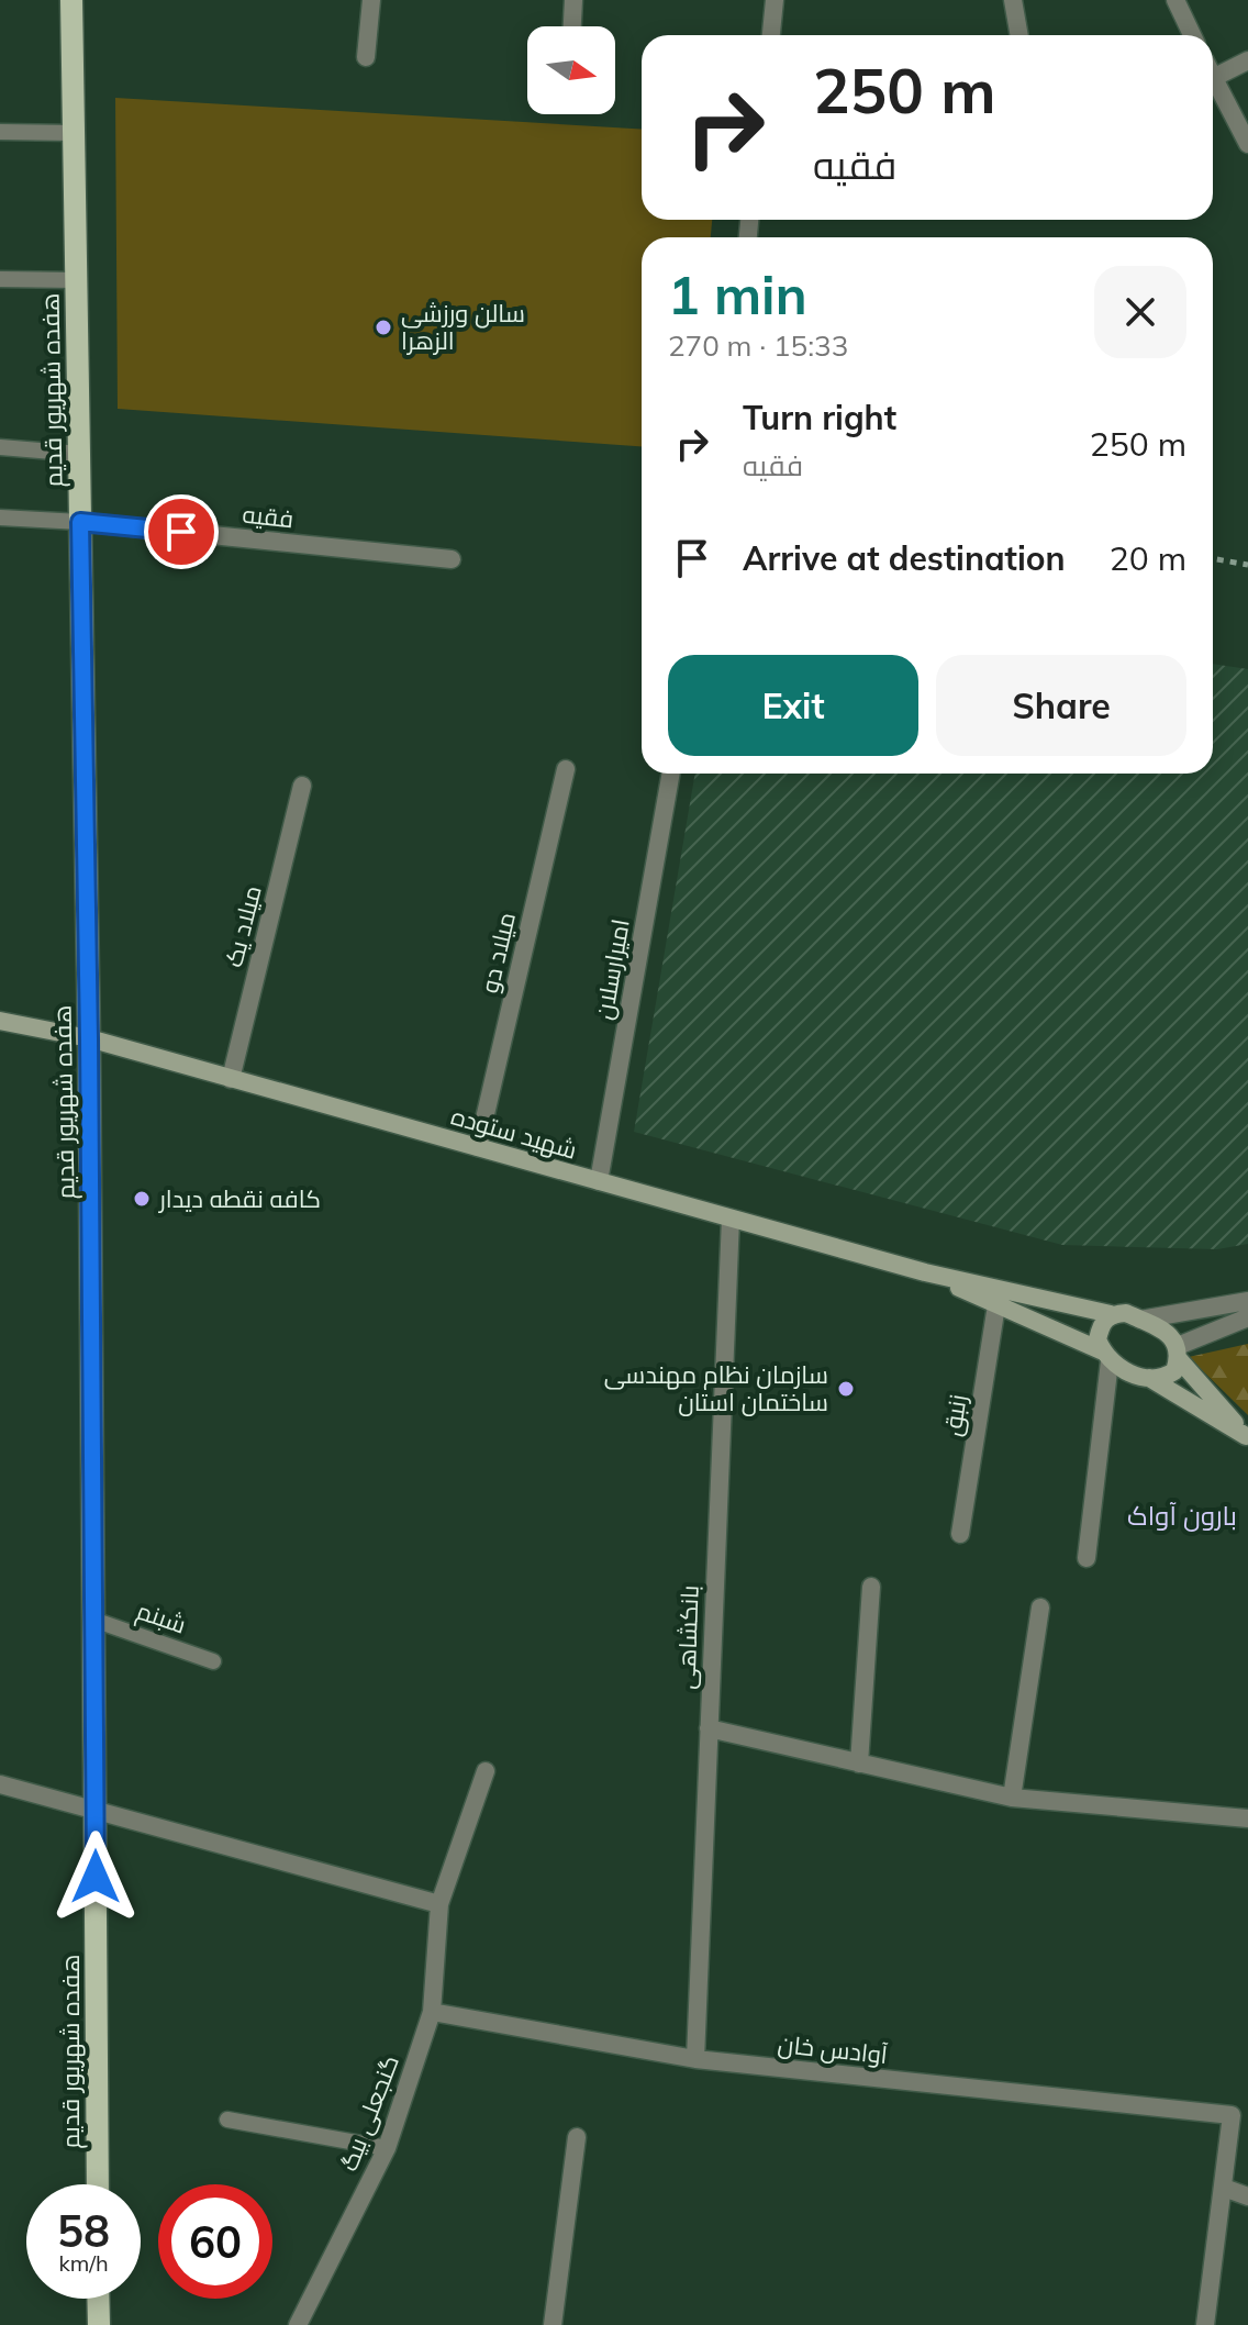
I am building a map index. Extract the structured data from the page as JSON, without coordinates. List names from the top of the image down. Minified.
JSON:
{"streets":{"main road":["هفده شهریور قدیم","شهید ستوده"],"street":["فقیه","میلاد یک","میلاد دو","امیرارسلان","زنبق","بانکشاهی","آوادس خان","گنجعلی بیگ"],"lane":["شبنم"]},"crossings":[["هفده شهریور قدیم","فقیه"],["هفده شهریور قدیم","شهید ستوده"],["هفده شهریور قدیم","شبنم"],["میلاد یک","شهید ستوده"],["میلاد دو","شهید ستوده"],["امیرارسلان","شهید ستوده"],["شهید ستوده","زنبق"],["شهید ستوده","بانکشاهی"],["بانکشاهی","آوادس خان"],["آوادس خان","گنجعلی بیگ"]],"districts":["بارون آواک"],"places":["سالن ورزشی الزهرا","کافه نقطه دیدار","سازمان نظام مهندسی ساختمان استان"],"north":"right","page":{"turn":["250 m","فقیه"],"heading":["1 min","270 m · 15:33"],"list":[{"name":"Turn right","note":"فقیه","value":"250 m"},{"name":"Arrive at destination","value":"20 m"}],"buttons":["Exit","Share"],"speed":"58 km/h","limit":"60"}}
